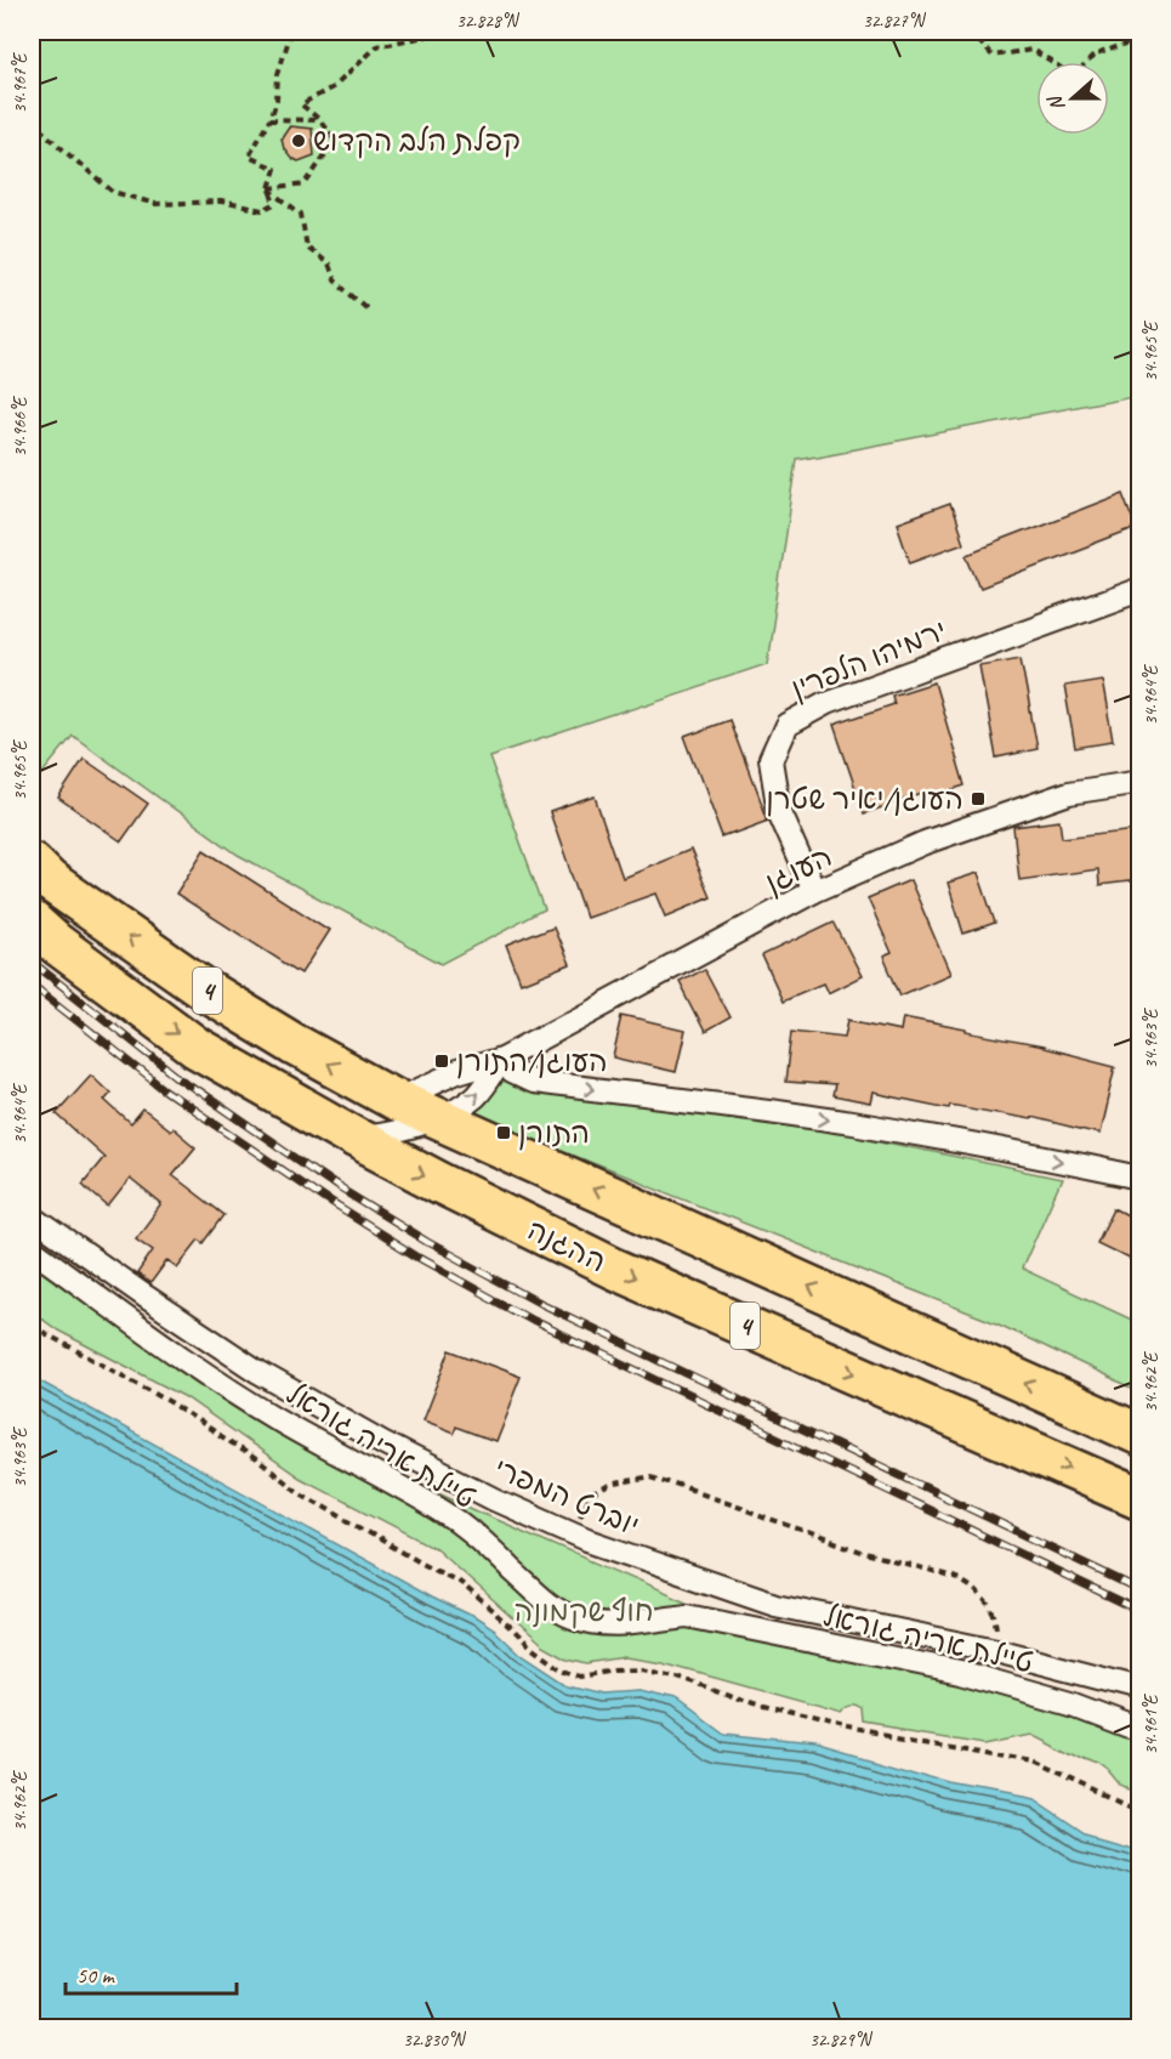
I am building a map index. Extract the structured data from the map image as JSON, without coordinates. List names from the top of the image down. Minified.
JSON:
{"streets":{"highway":["4","ההגנה"],"street":["ירמיהו הלפרין","העוגן","טיילת אריה גוראל","יוברט המפרי"]},"crossings":[["ירמיהו הלפרין","העוגן"],["העוגן","ההגנה"]],"parks":["חוף שקמונה"],"places":{"other":["קפלת הלב הקדוש"],"transit":["העוגן/יאיר שטרן","העוגן/התורן","התורן"]},"scale_bar":"50 m","north":"left","coordinates":["32.828°N","32.827°N","34.967°E","34.965°E","34.966°E","34.964°E","34.963°E","34.962°E","34.961°E","32.830°N","32.829°N"]}
